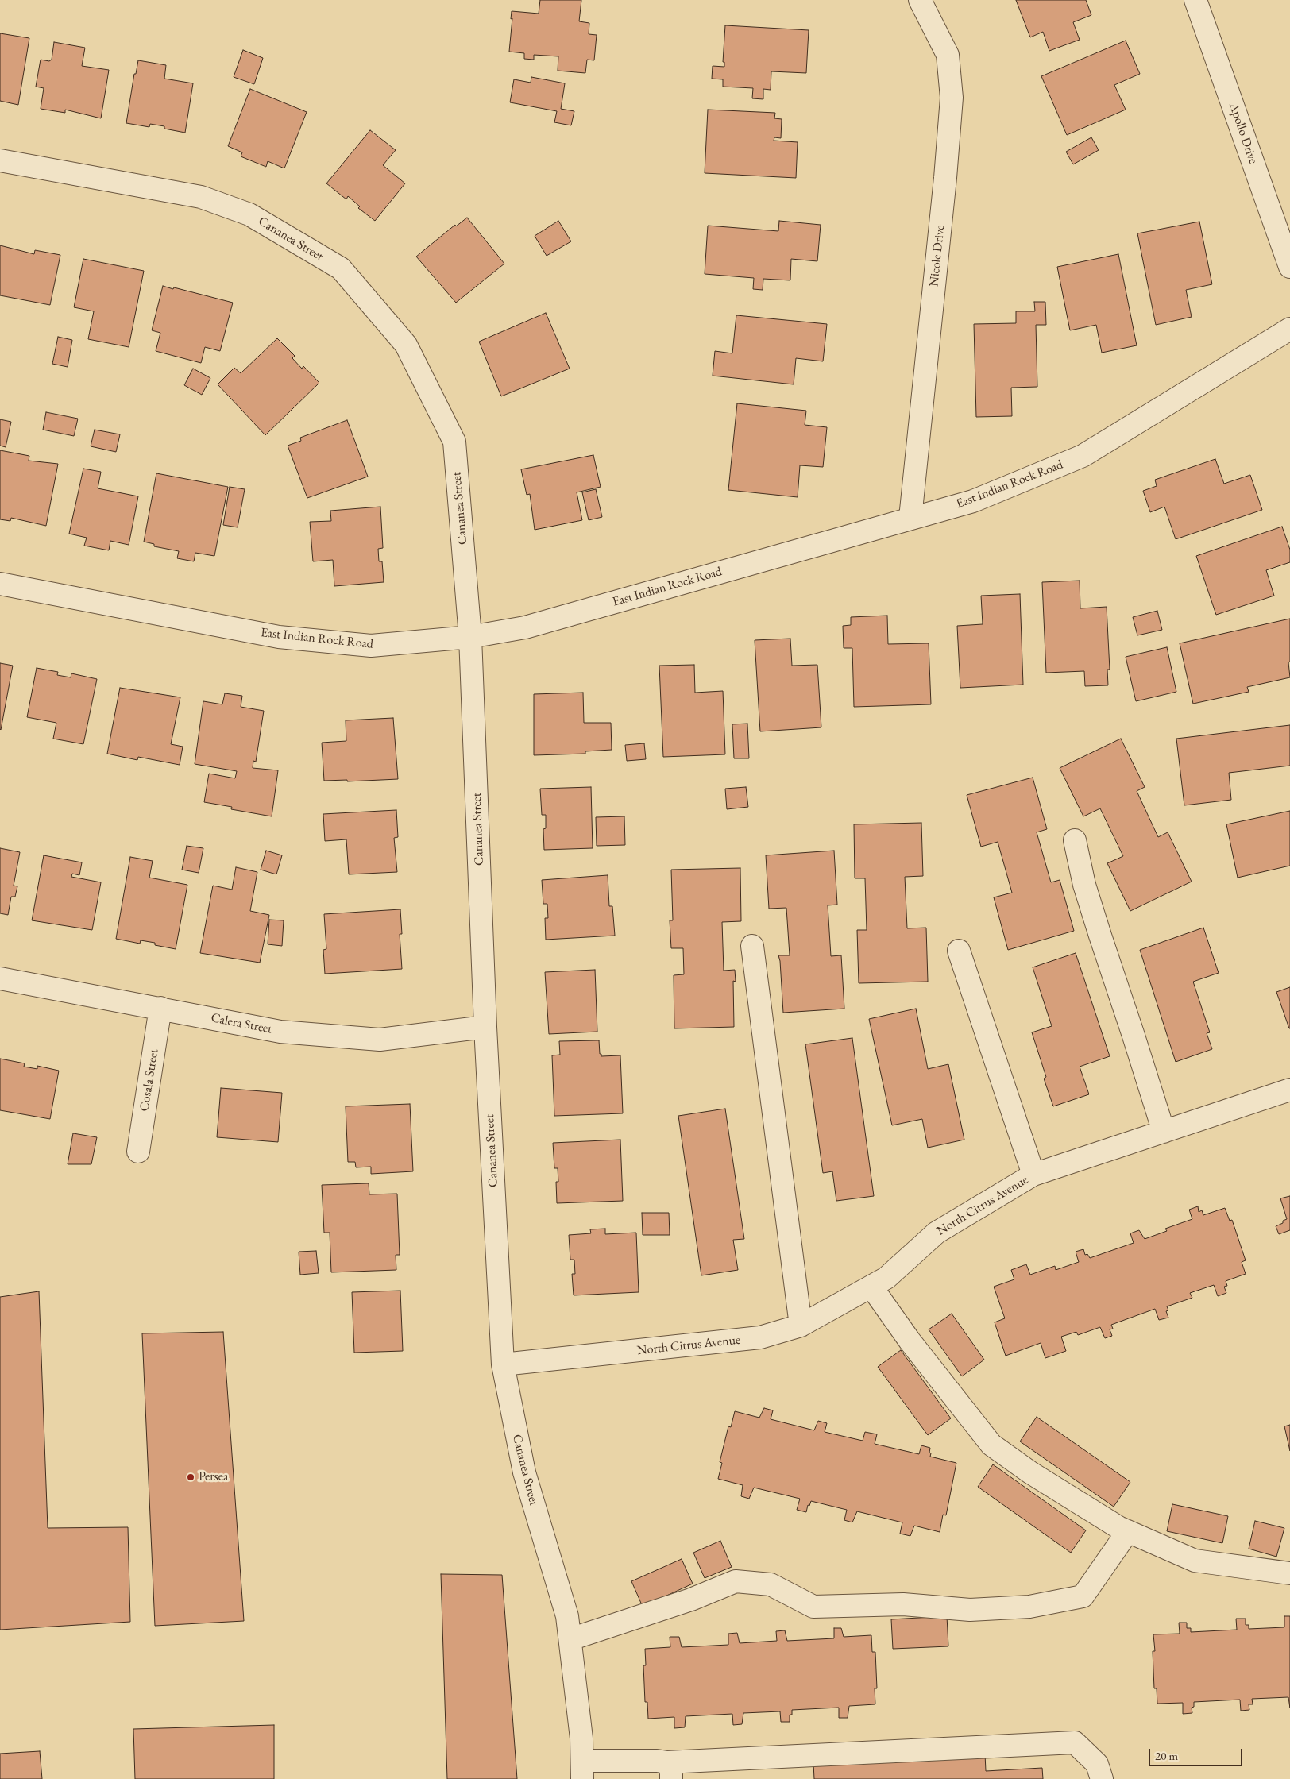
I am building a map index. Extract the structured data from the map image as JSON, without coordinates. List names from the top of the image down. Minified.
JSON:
{"streets":{"street":["Apollo Drive","Cananea Street","Nicole Drive","East Indian Rock Road","Calera Street","Cosala Street","North Citrus Avenue"]},"crossings":[["Cananea Street","East Indian Rock Road"],["Cananea Street","Calera Street"],["Cananea Street","North Citrus Avenue"],["Nicole Drive","East Indian Rock Road"],["Calera Street","Cosala Street"]],"places":["Persea"],"scale_bar":"20 m"}
